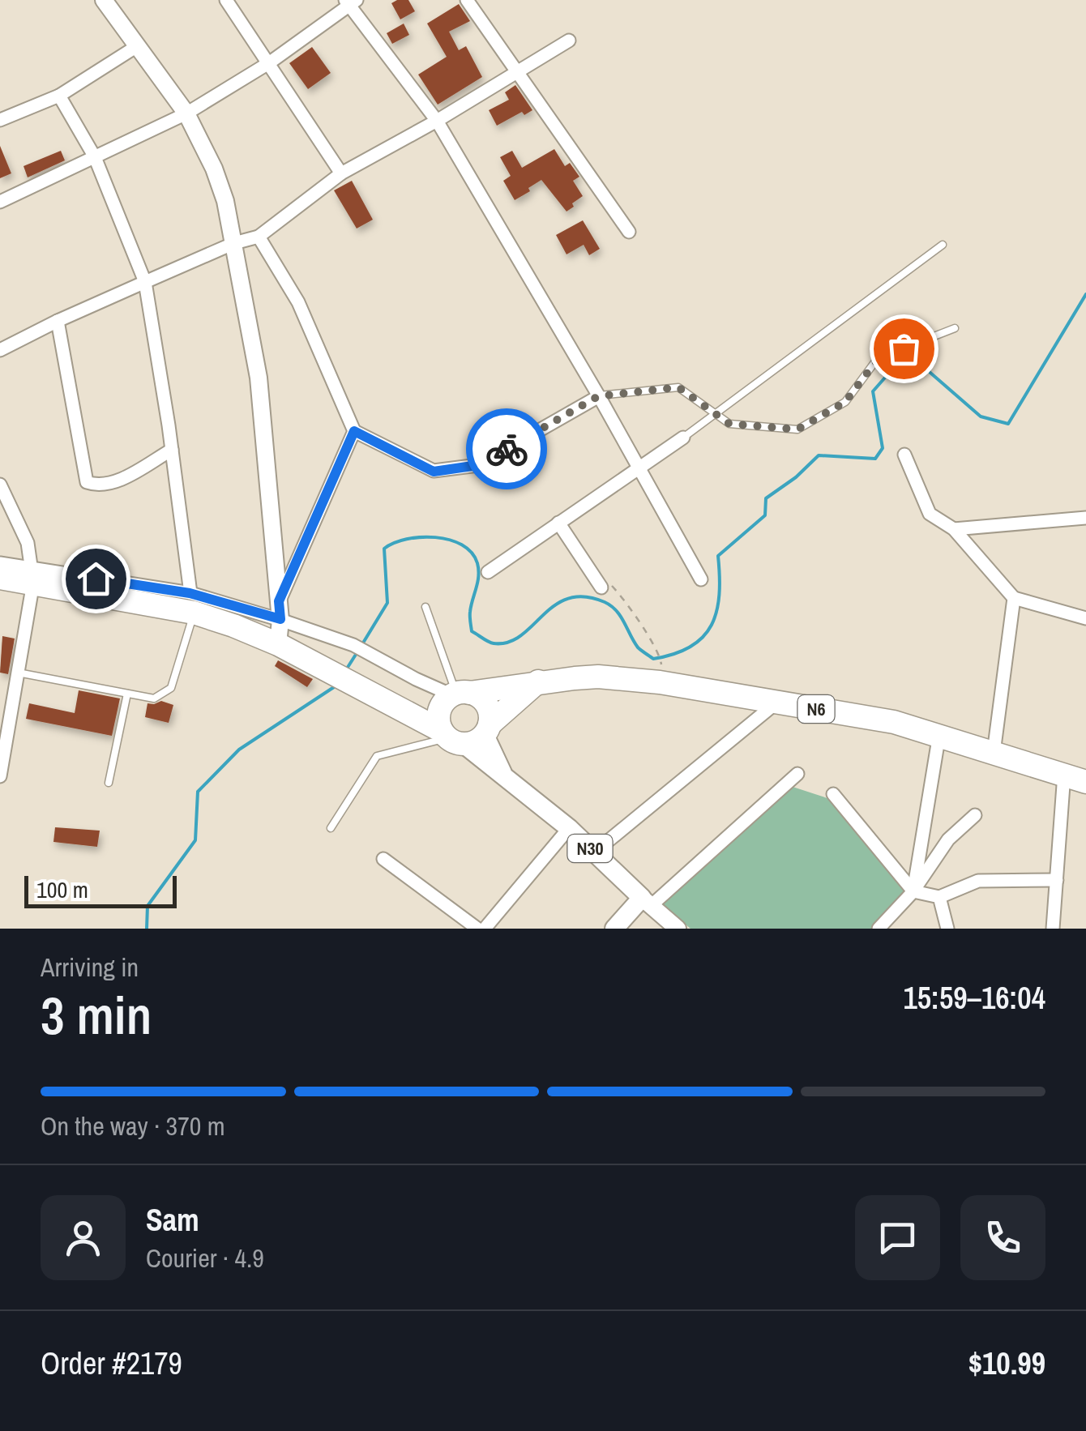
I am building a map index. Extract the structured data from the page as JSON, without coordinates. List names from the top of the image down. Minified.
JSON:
{"streets":{"highway":["N6"],"main road":["N30"]},"crossings":[["N6","N30"]],"scale_bar":"100 m","page":{"scale":"100 m","heading":["3 min","Arriving in","15:59–16:04"],"panel":["Sam","Courier · 4.9","Order #2179","$10.99"],"bar":"On the way · 370 m"}}
